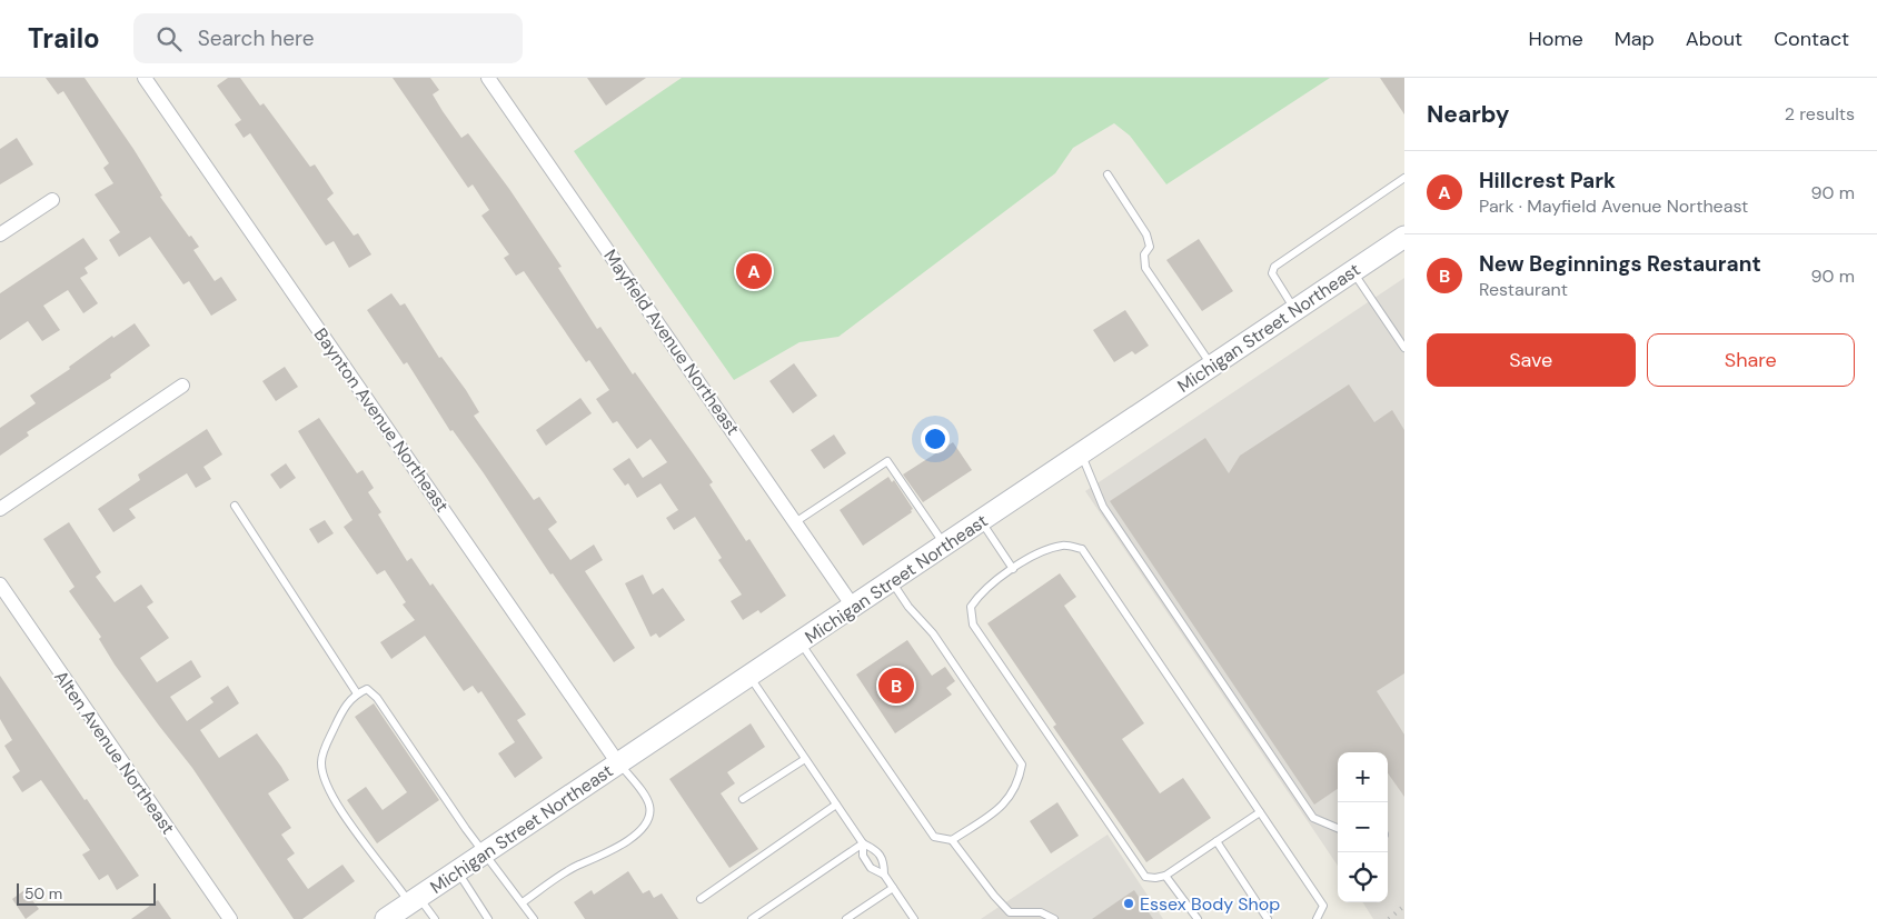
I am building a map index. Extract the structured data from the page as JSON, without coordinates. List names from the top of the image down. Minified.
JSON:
{"streets":{"main road":["Michigan Street Northeast"],"street":["Mayfield Avenue Northeast","Baynton Avenue Northeast","Alten Avenue Northeast"]},"crossings":[["Michigan Street Northeast","Mayfield Avenue Northeast"],["Michigan Street Northeast","Baynton Avenue Northeast"]],"places":["Essex Body Shop"],"scale_bar":"50 m","page":{"header":"Trailo","search":"Search here","nav":["Home","Map","About","Contact"],"heading":["Nearby","2 results"],"list":[{"mark":"A","name":"Hillcrest Park","note":"Park · Mayfield Avenue Northeast","value":"90 m"},{"mark":"B","name":"New Beginnings Restaurant","note":"Restaurant","value":"90 m"}],"pins":["A","B"],"buttons":["Save","Share"],"map_buttons":["+","−"],"scale":"50 m"}}
